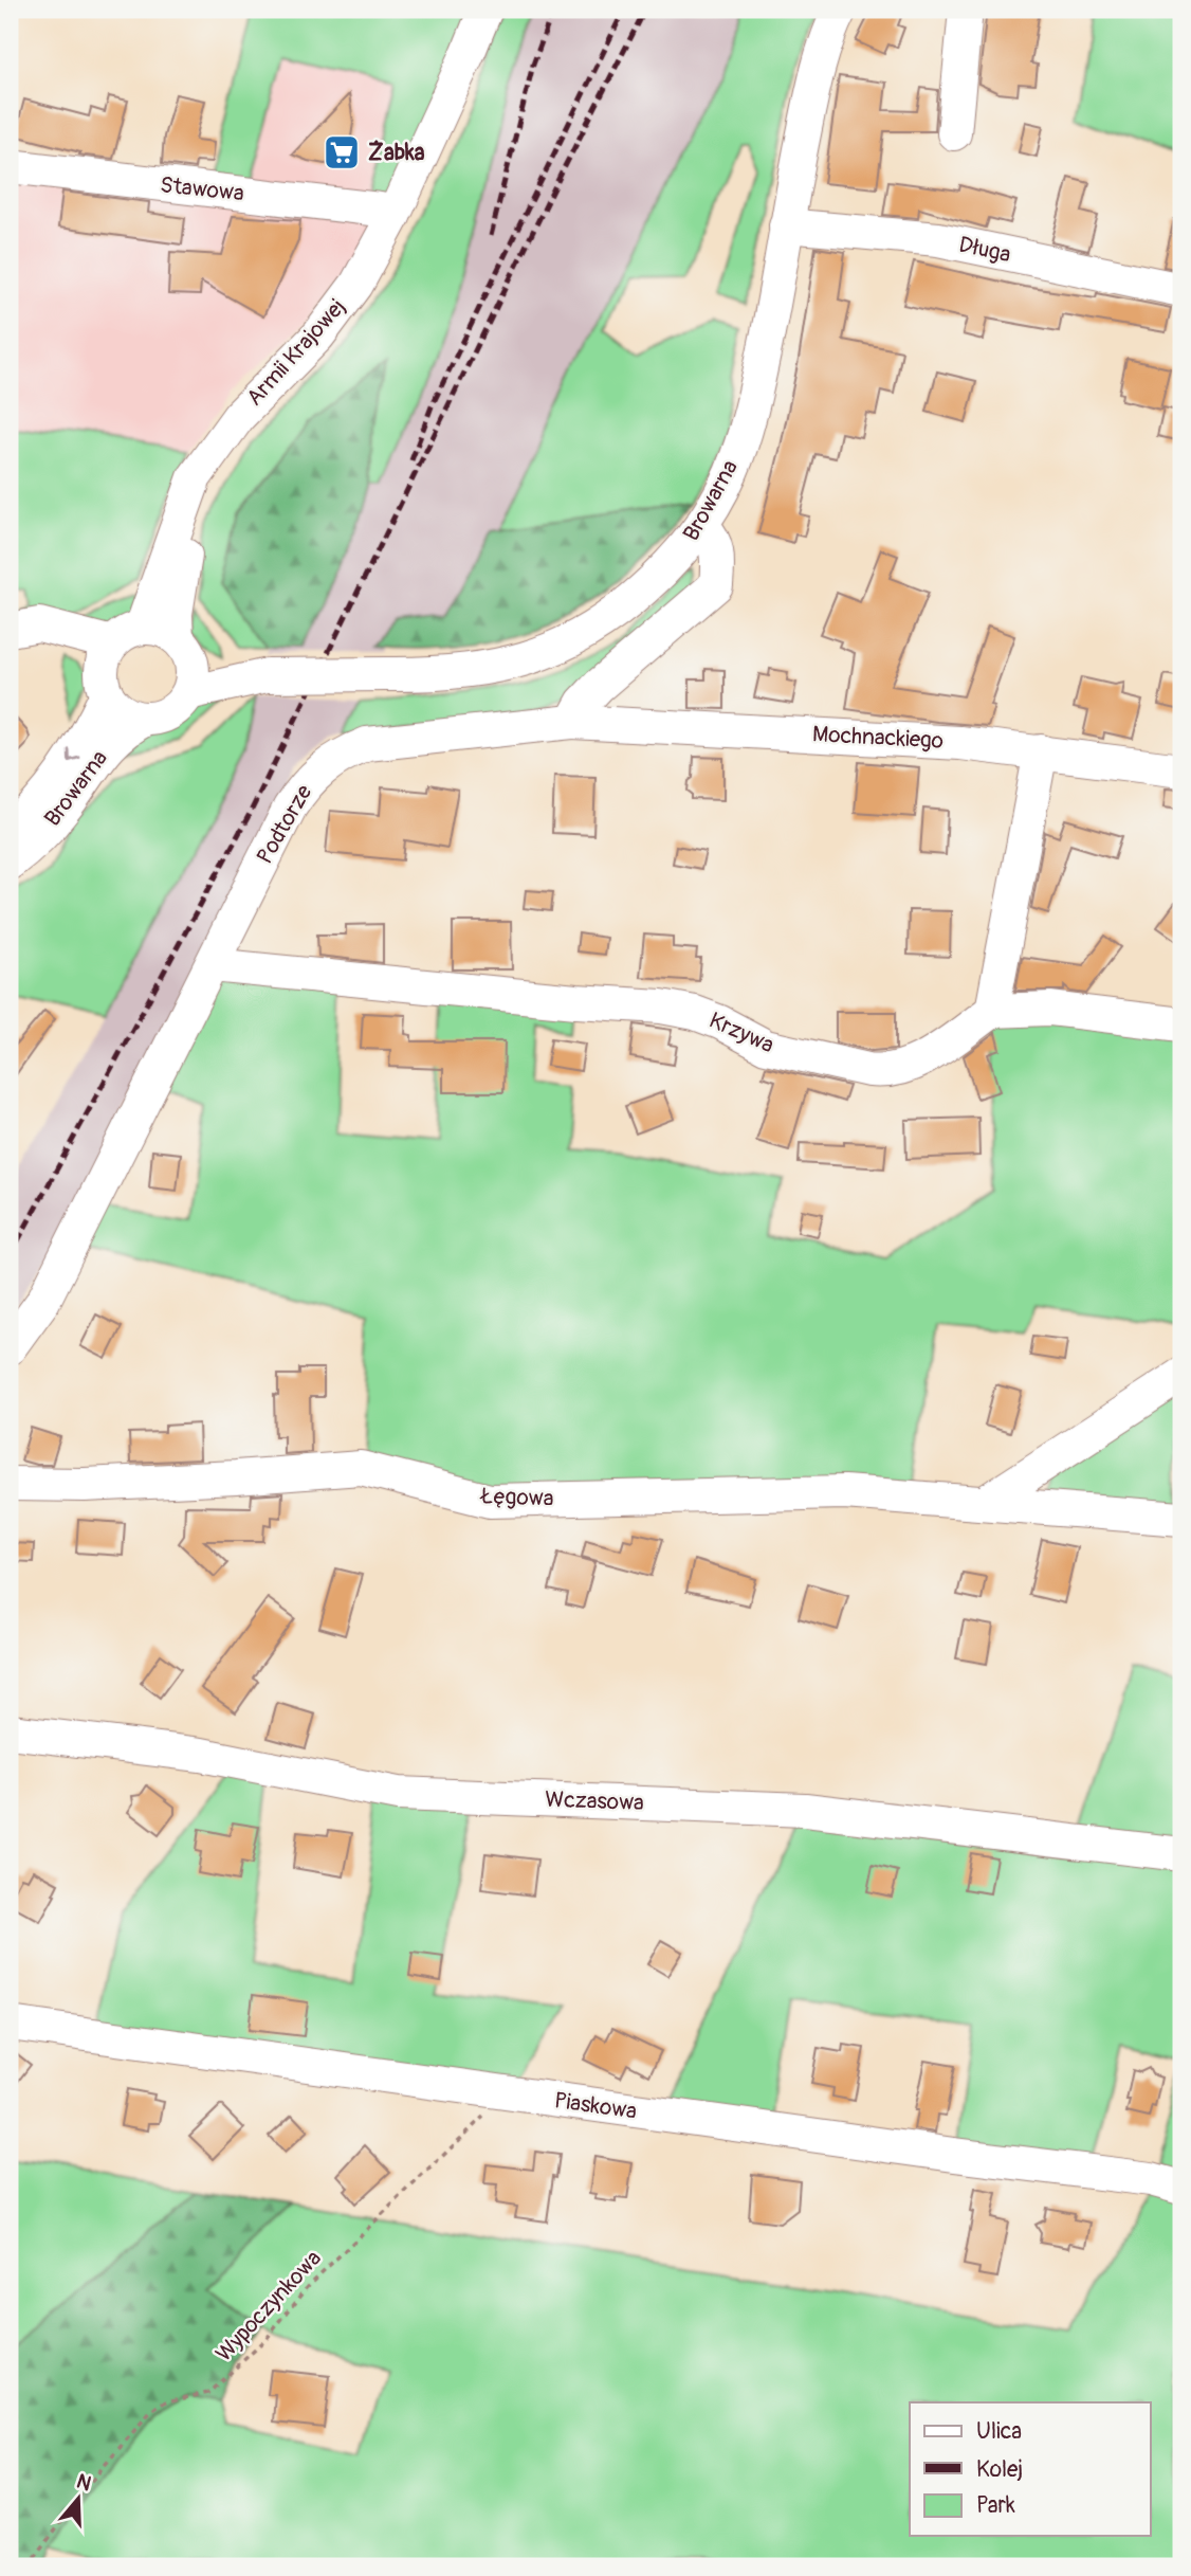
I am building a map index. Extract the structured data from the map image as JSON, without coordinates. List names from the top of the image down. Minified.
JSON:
{"streets":{"street":["Stawowa","Długa","Armii Krajowej","Browarna","Mochnackiego","Podtorze","Krzywa","Łęgowa","Wczasowa","Piaskowa"],"path":["Wypoczynkowa"]},"crossings":[["Stawowa","Armii Krajowej"],["Długa","Browarna"],["Armii Krajowej","Browarna"],["Mochnackiego","Podtorze"],["Podtorze","Krzywa"],["Piaskowa","Wypoczynkowa"]],"places":{"supermarket":["Żabka"]},"legend":["Ulica","Kolej","Park"],"north":"top"}
